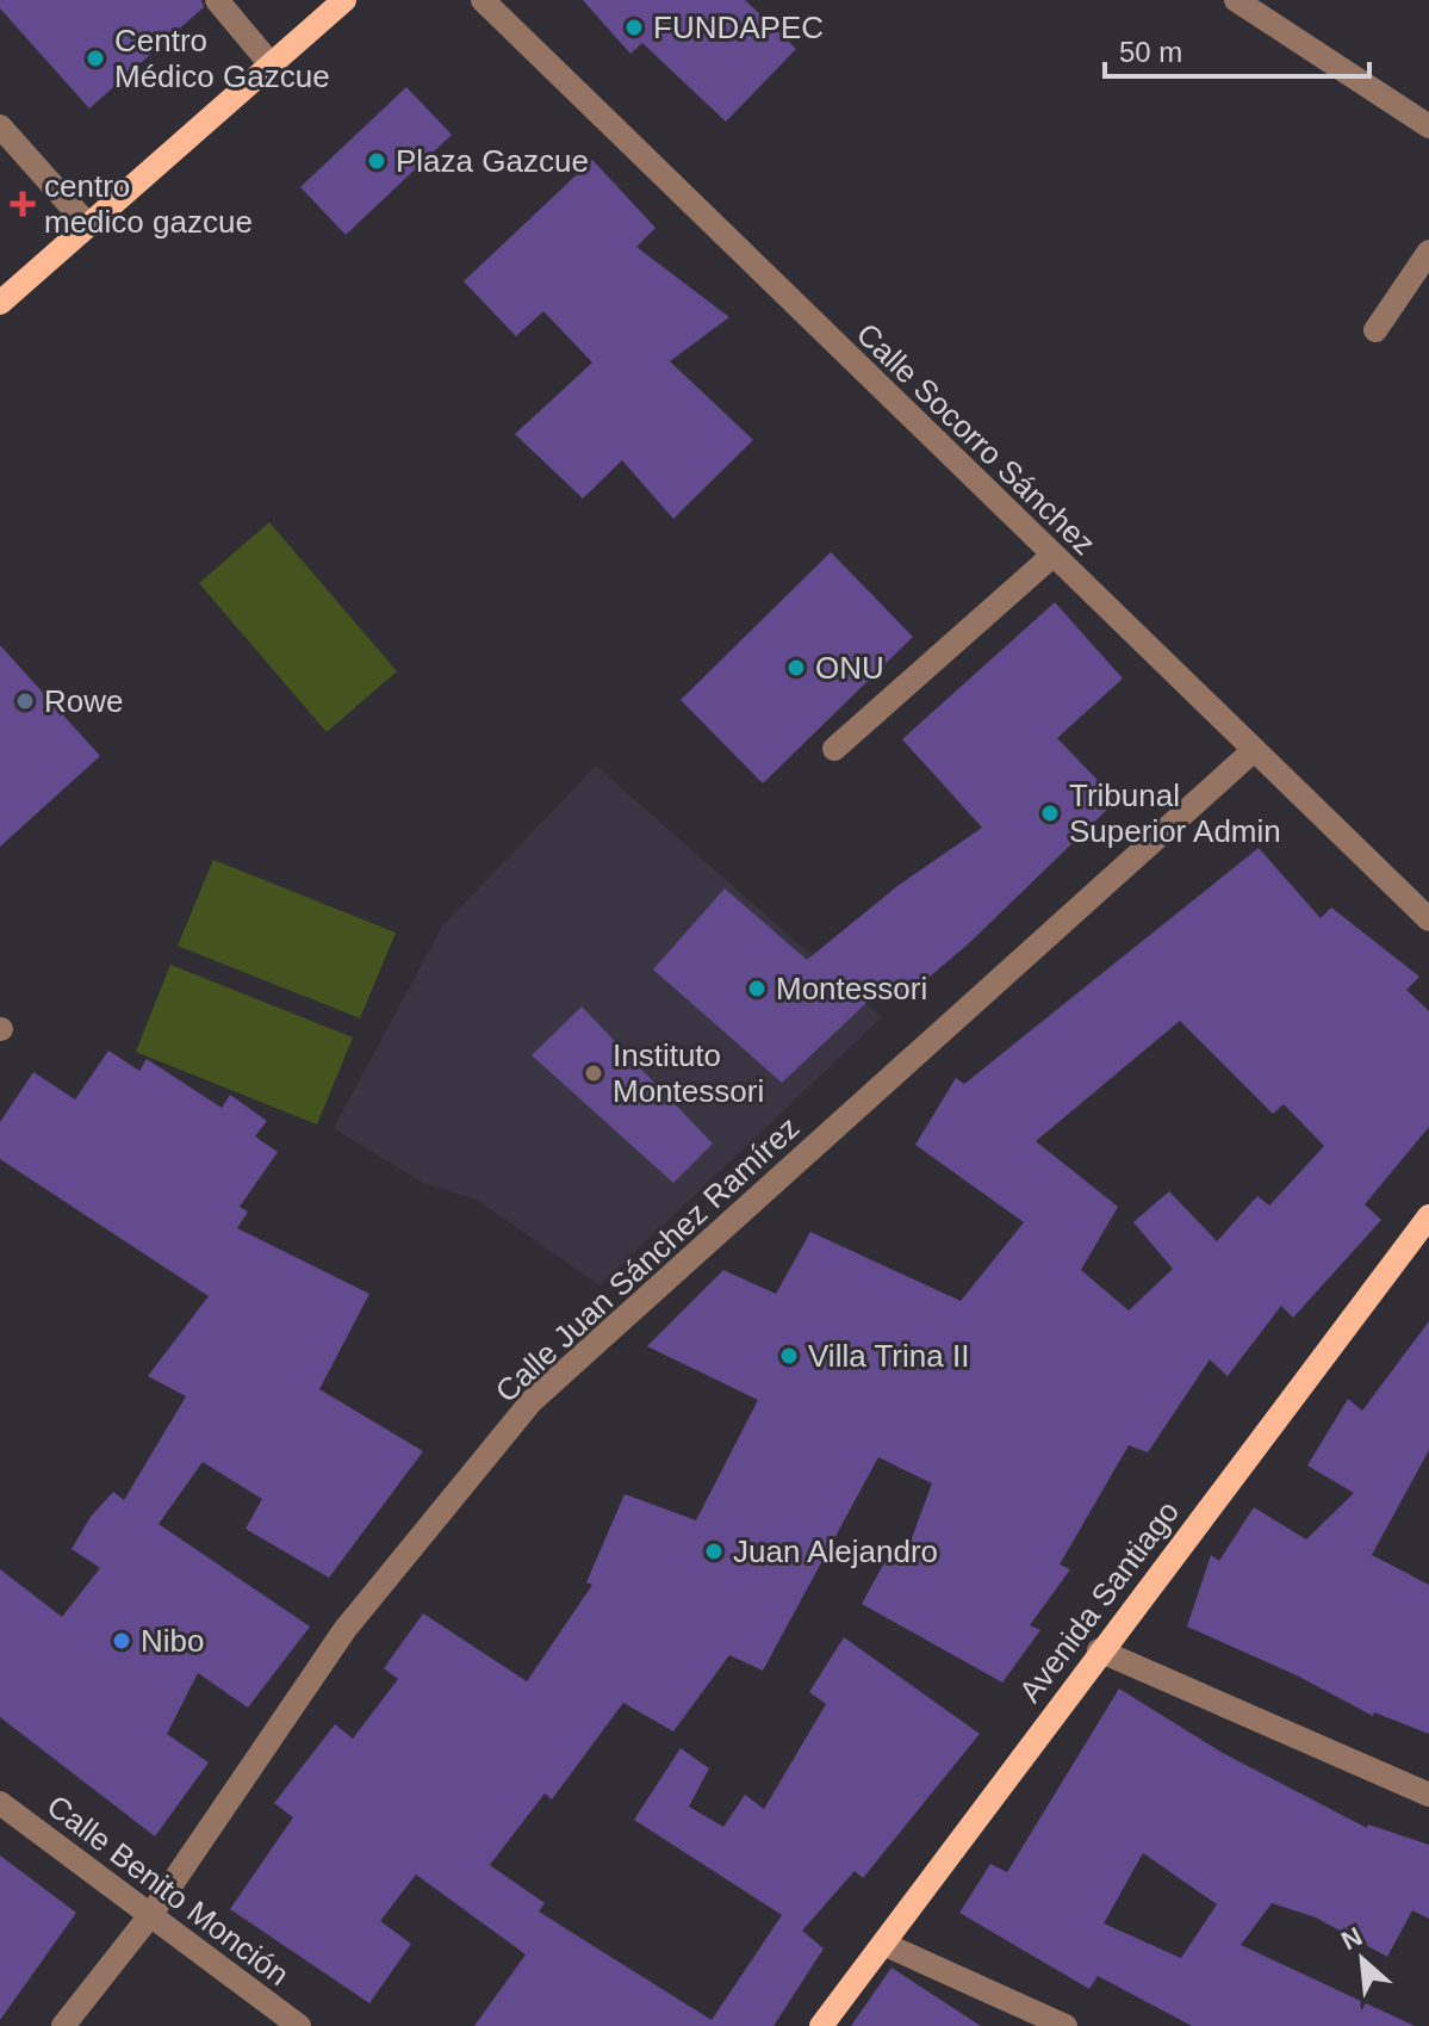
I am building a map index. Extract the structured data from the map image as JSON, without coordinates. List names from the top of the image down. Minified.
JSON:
{"streets":{"main road":["Avenida Santiago"],"street":["Calle Socorro Sánchez","Calle Juan Sánchez Ramírez","Calle Benito Monción"]},"crossings":[["Calle Socorro Sánchez","Calle Juan Sánchez Ramírez"],["Calle Juan Sánchez Ramírez","Calle Benito Monción"]],"places":{"other":["FUNDAPEC","Centro Médico Gazcue","Plaza Gazcue","ONU","Rowe","Tribunal Superior Admin","Montessori","Instituto Montessori","Villa Trina II","Juan Alejandro","Nibo"],"health":["centro medico gazcue"]},"scale_bar":"50 m","north":"top left"}
